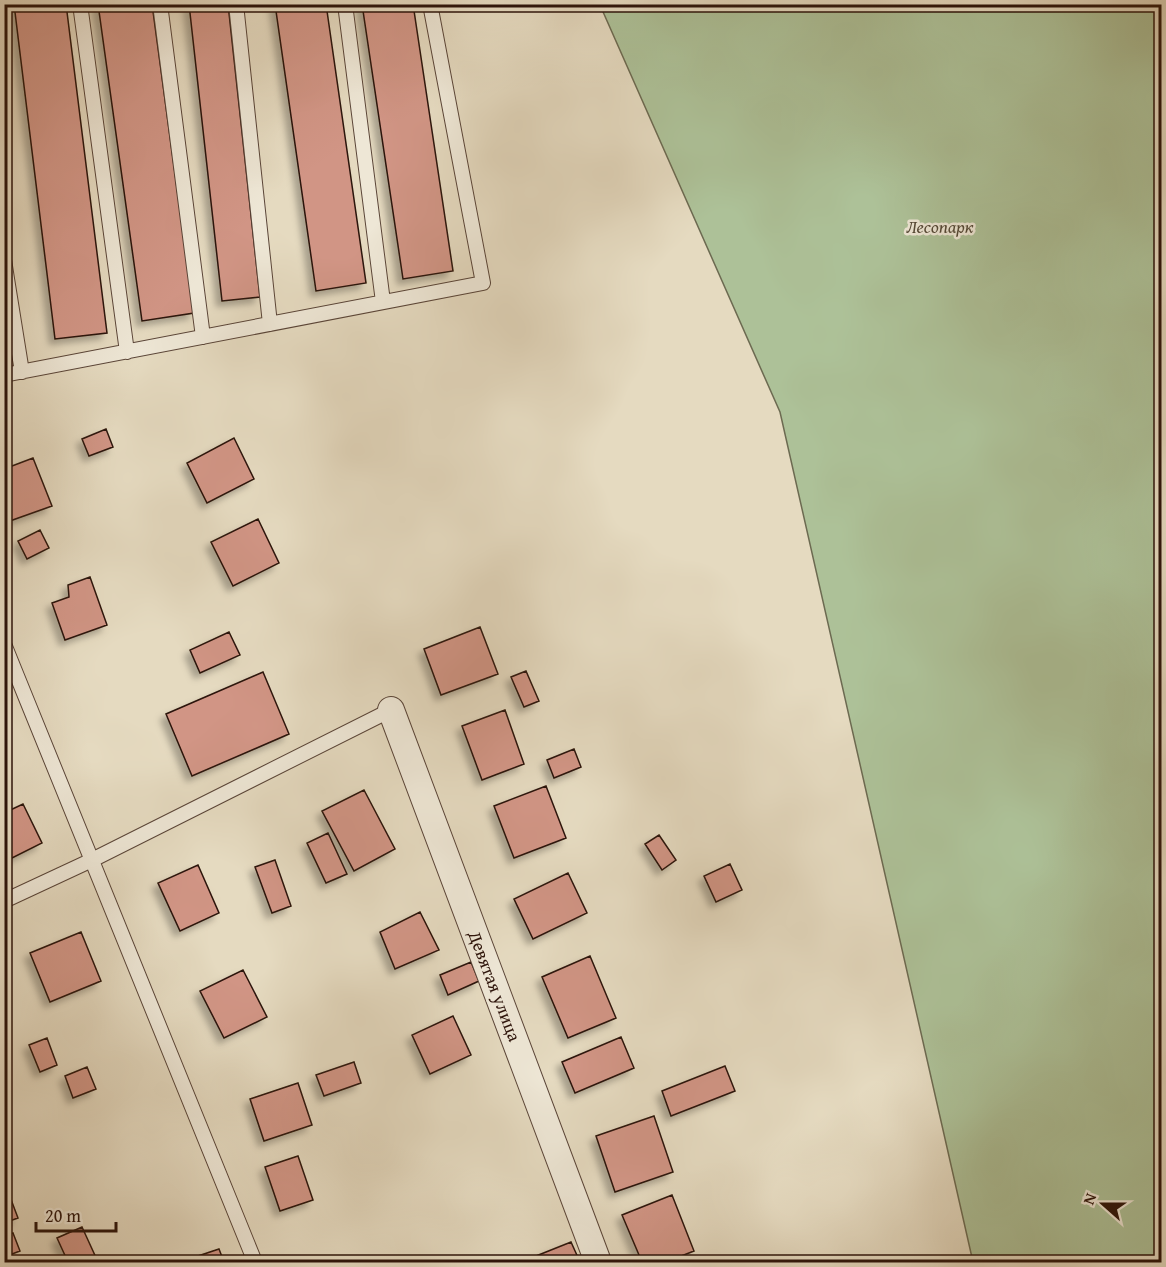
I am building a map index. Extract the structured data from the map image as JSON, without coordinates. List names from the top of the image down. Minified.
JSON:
{"streets":{"street":["Девятая улица"]},"parks":["Лесопарк"],"scale_bar":"20 m","north":"left"}
